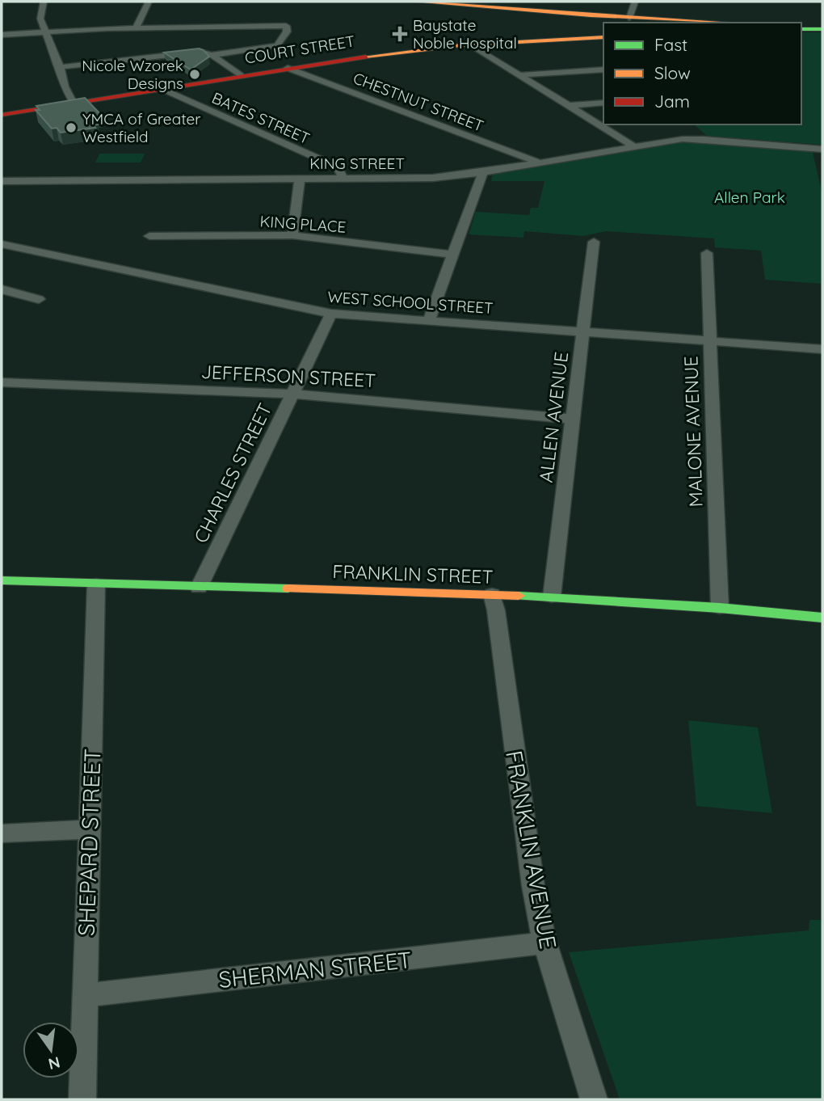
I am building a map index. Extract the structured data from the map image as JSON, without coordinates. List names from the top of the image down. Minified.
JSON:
{"streets":{"main road":["COURT STREET","FRANKLIN STREET"],"street":["CHESTNUT STREET","BATES STREET","KING STREET","KING PLACE","WEST SCHOOL STREET","JEFFERSON STREET","ALLEN AVENUE","MALONE AVENUE","CHARLES STREET","SHEPARD STREET","FRANKLIN AVENUE","SHERMAN STREET"]},"crossings":[["COURT STREET","CHESTNUT STREET"],["COURT STREET","BATES STREET"],["CHESTNUT STREET","KING STREET"],["BATES STREET","KING STREET"],["WEST SCHOOL STREET","ALLEN AVENUE"],["WEST SCHOOL STREET","MALONE AVENUE"],["WEST SCHOOL STREET","CHARLES STREET"],["JEFFERSON STREET","ALLEN AVENUE"],["JEFFERSON STREET","CHARLES STREET"],["ALLEN AVENUE","FRANKLIN STREET"],["MALONE AVENUE","FRANKLIN STREET"],["CHARLES STREET","FRANKLIN STREET"],["FRANKLIN STREET","SHEPARD STREET"],["FRANKLIN STREET","FRANKLIN AVENUE"],["SHEPARD STREET","SHERMAN STREET"],["FRANKLIN AVENUE","SHERMAN STREET"]],"parks":["Allen Park"],"places":{"health":["Baystate Noble Hospital"],"other":["Nicole Wzorek Designs","YMCA of Greater Westfield"]},"legend":["Fast","Slow","Jam"],"north":"bottom"}
